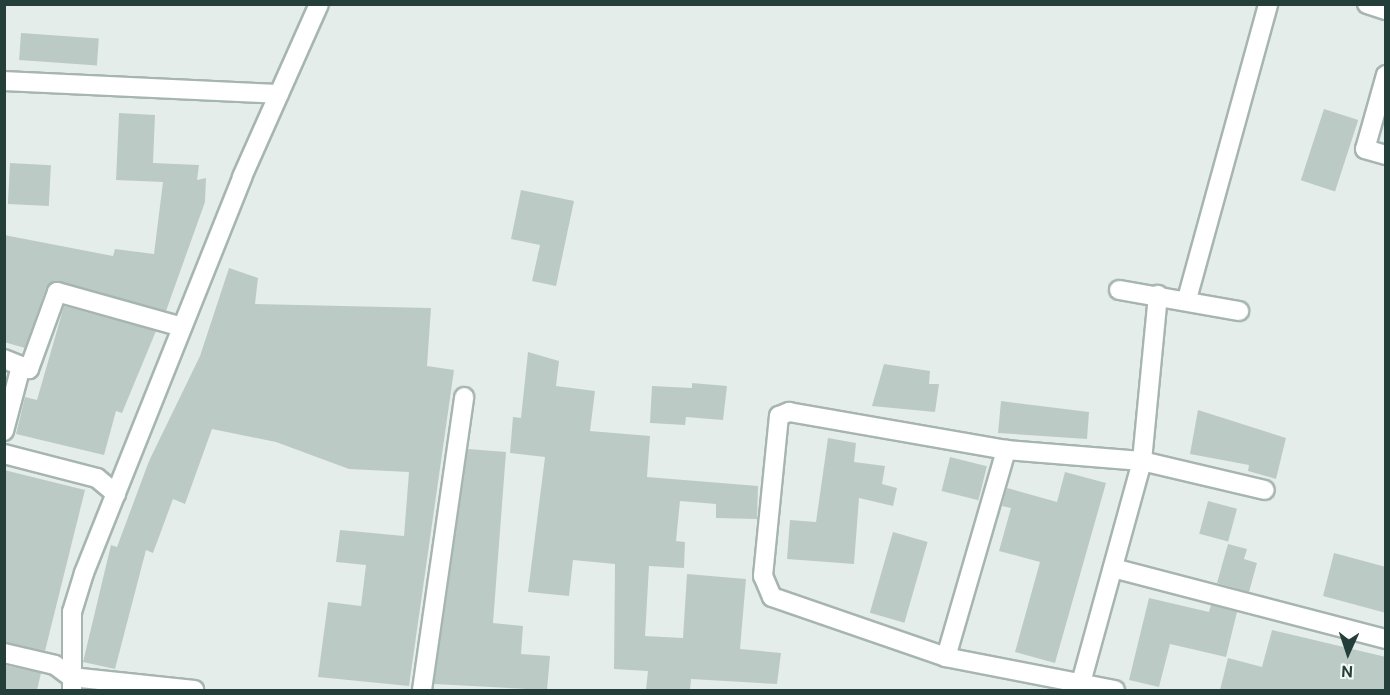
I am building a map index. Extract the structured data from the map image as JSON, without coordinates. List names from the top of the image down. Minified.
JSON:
{"north":"bottom"}
